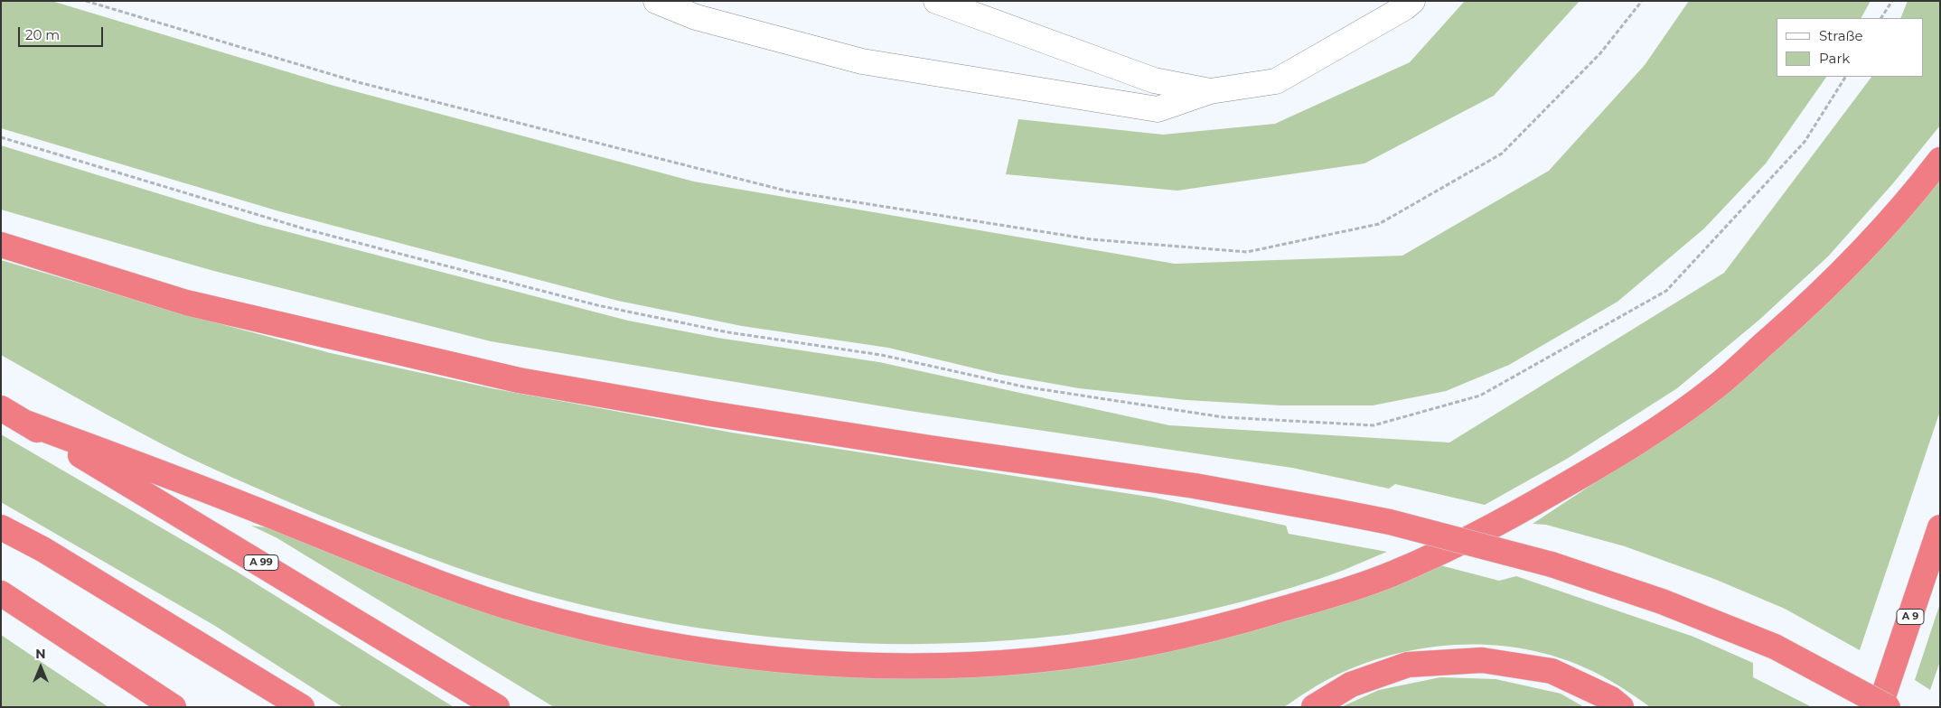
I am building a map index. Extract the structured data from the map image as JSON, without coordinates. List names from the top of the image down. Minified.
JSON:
{"streets":{"highway":["A 99","A 9"]},"legend":["Straße","Park"],"scale_bar":"20 m","north":"top"}
